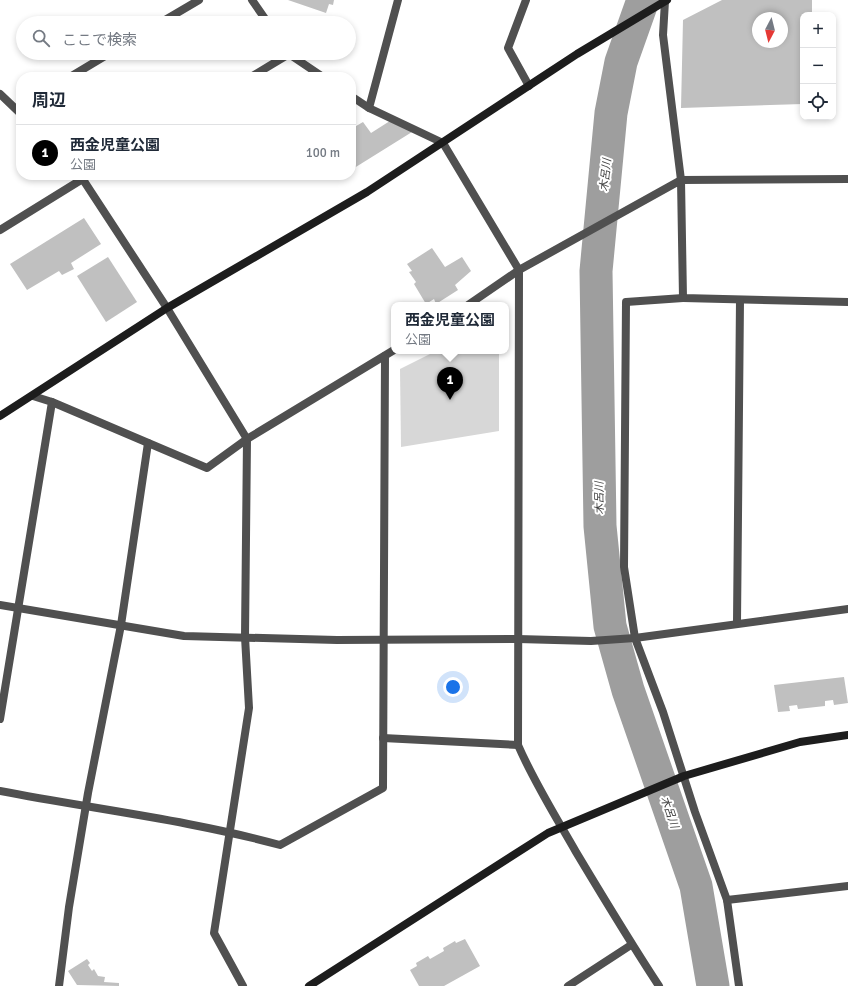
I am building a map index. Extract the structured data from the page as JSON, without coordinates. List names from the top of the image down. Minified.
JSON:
{"water":["木呂川"],"north":"bottom","page":{"map_buttons":["+","−"],"search":"ここで検索","heading":"周辺","list":[{"mark":"1","name":"西金児童公園","note":"公園","value":"100 m"}],"popup":["西金児童公園","公園"],"pins":"1"}}
